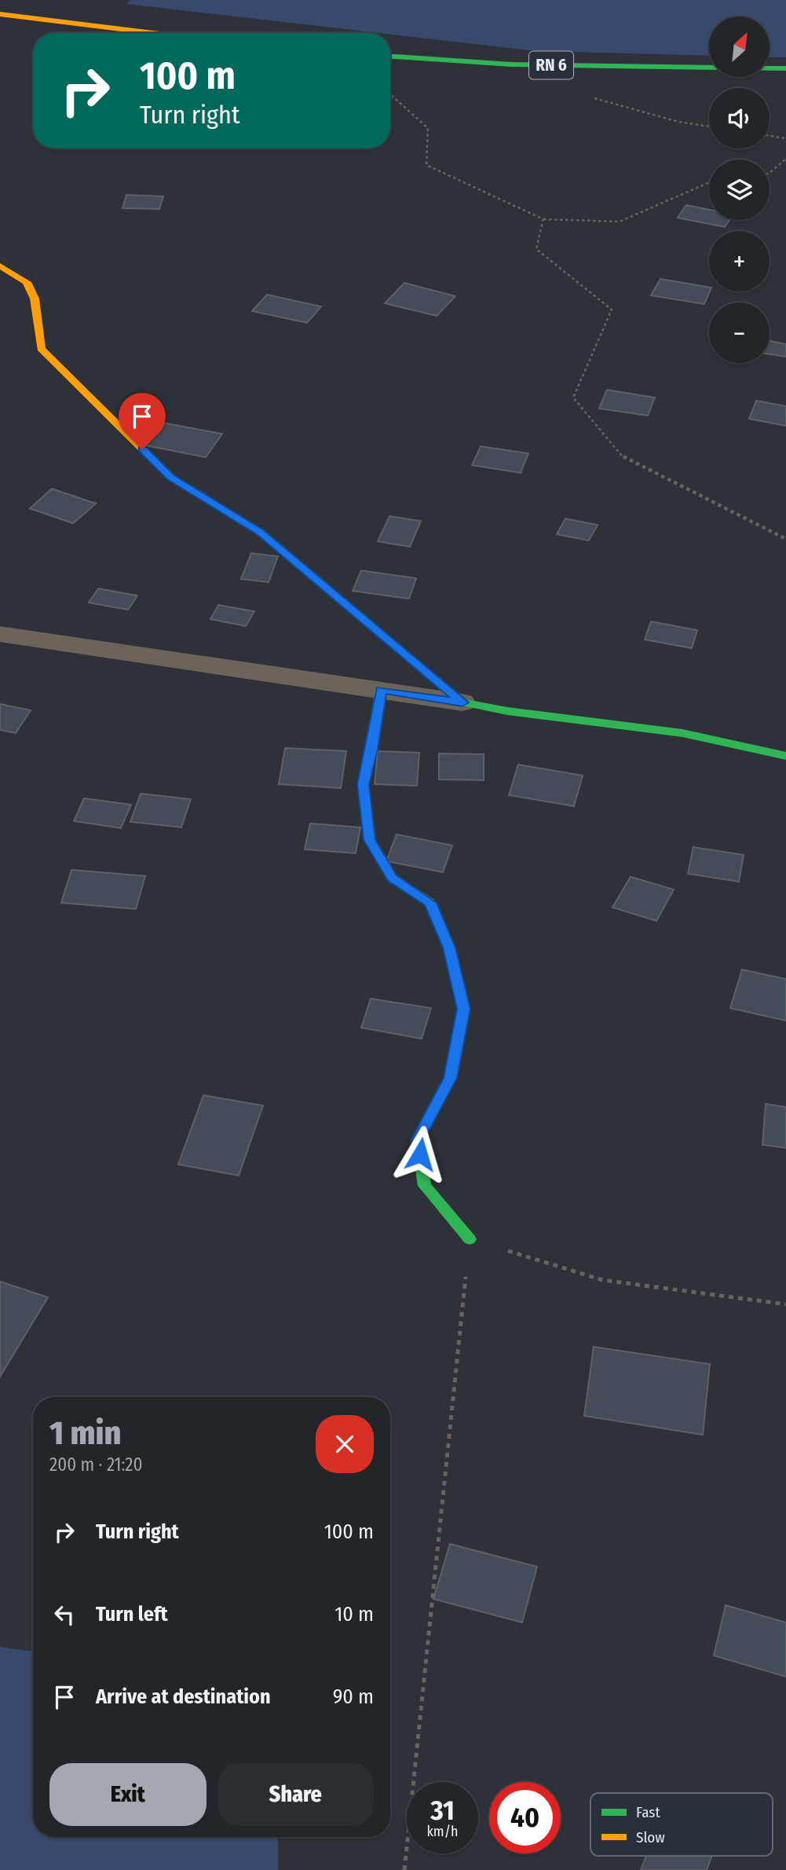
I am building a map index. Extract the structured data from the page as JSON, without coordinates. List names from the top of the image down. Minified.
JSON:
{"streets":{"street":["RN 6"]},"legend":["Fast","Slow"],"north":"top right","page":{"map_buttons":["+","−"],"turn":["100 m","Turn right"],"heading":["1 min","200 m · 21:20"],"list":[{"name":"Turn right","value":"100 m"},{"name":"Turn left","value":"10 m"},{"name":"Arrive at destination","value":"90 m"}],"buttons":["Exit","Share"],"speed":"31 km/h","limit":"40"}}
